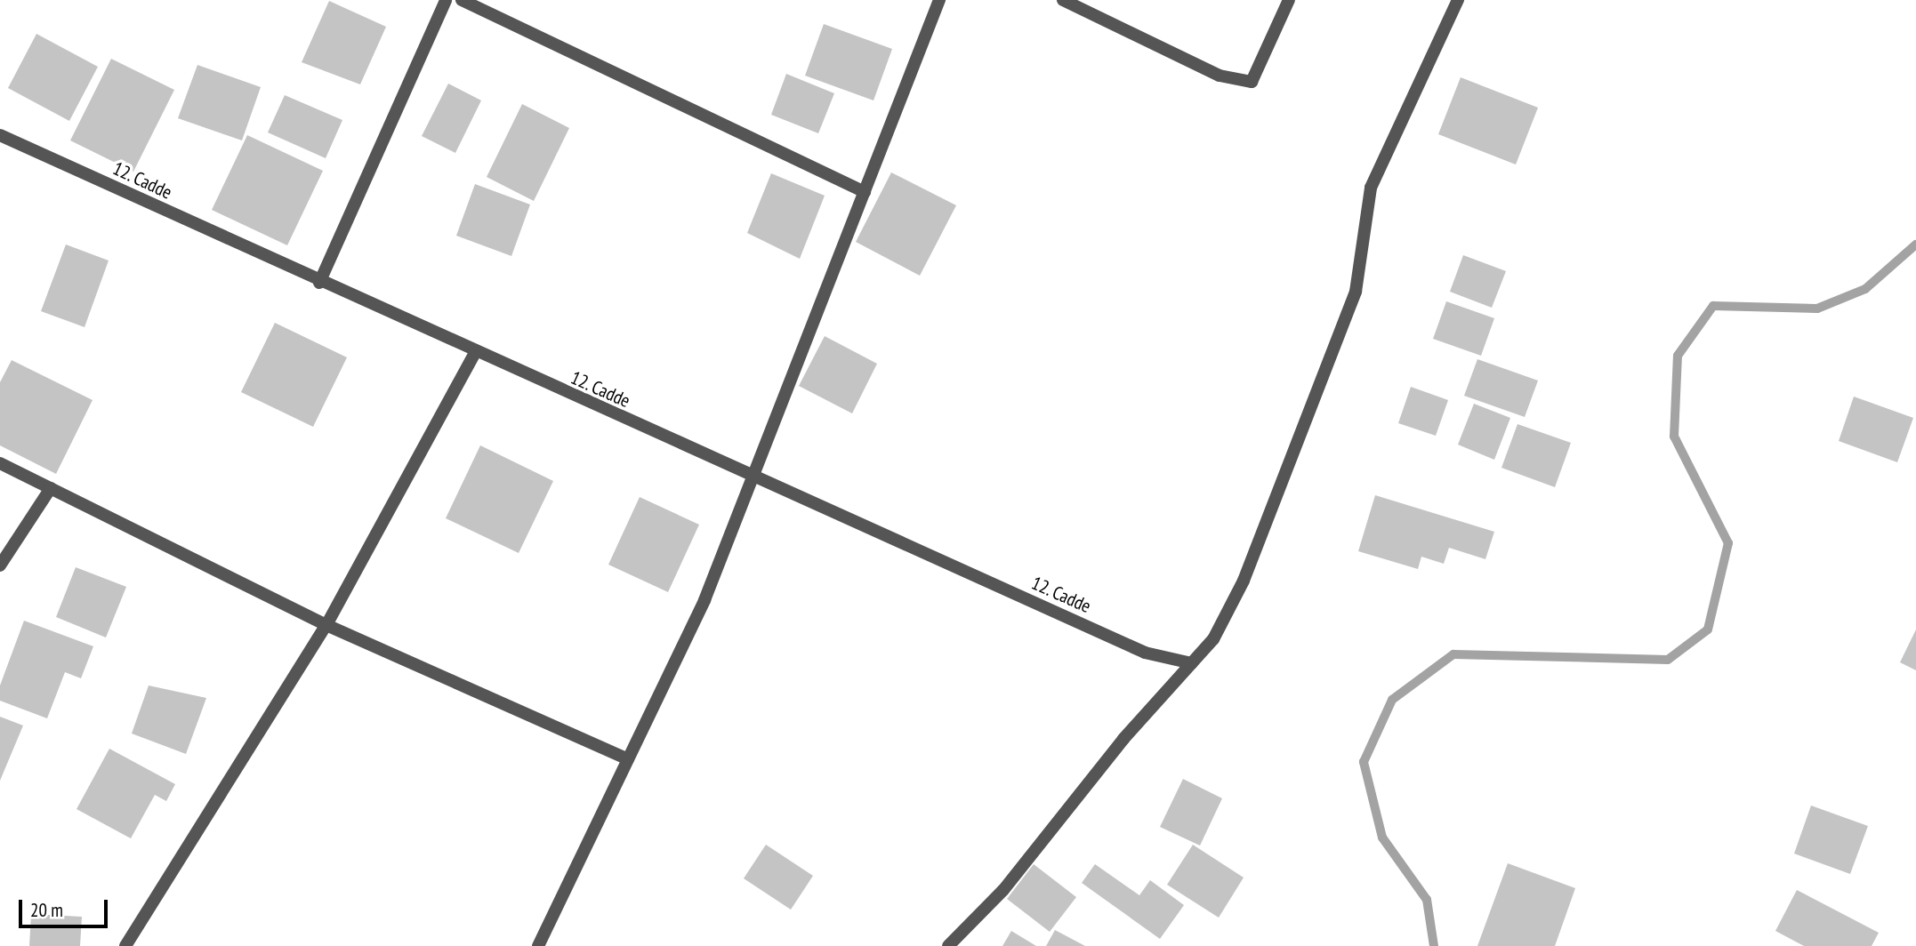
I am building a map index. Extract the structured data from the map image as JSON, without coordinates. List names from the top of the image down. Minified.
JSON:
{"streets":{"street":["12. Cadde"]},"scale_bar":"20 m"}
